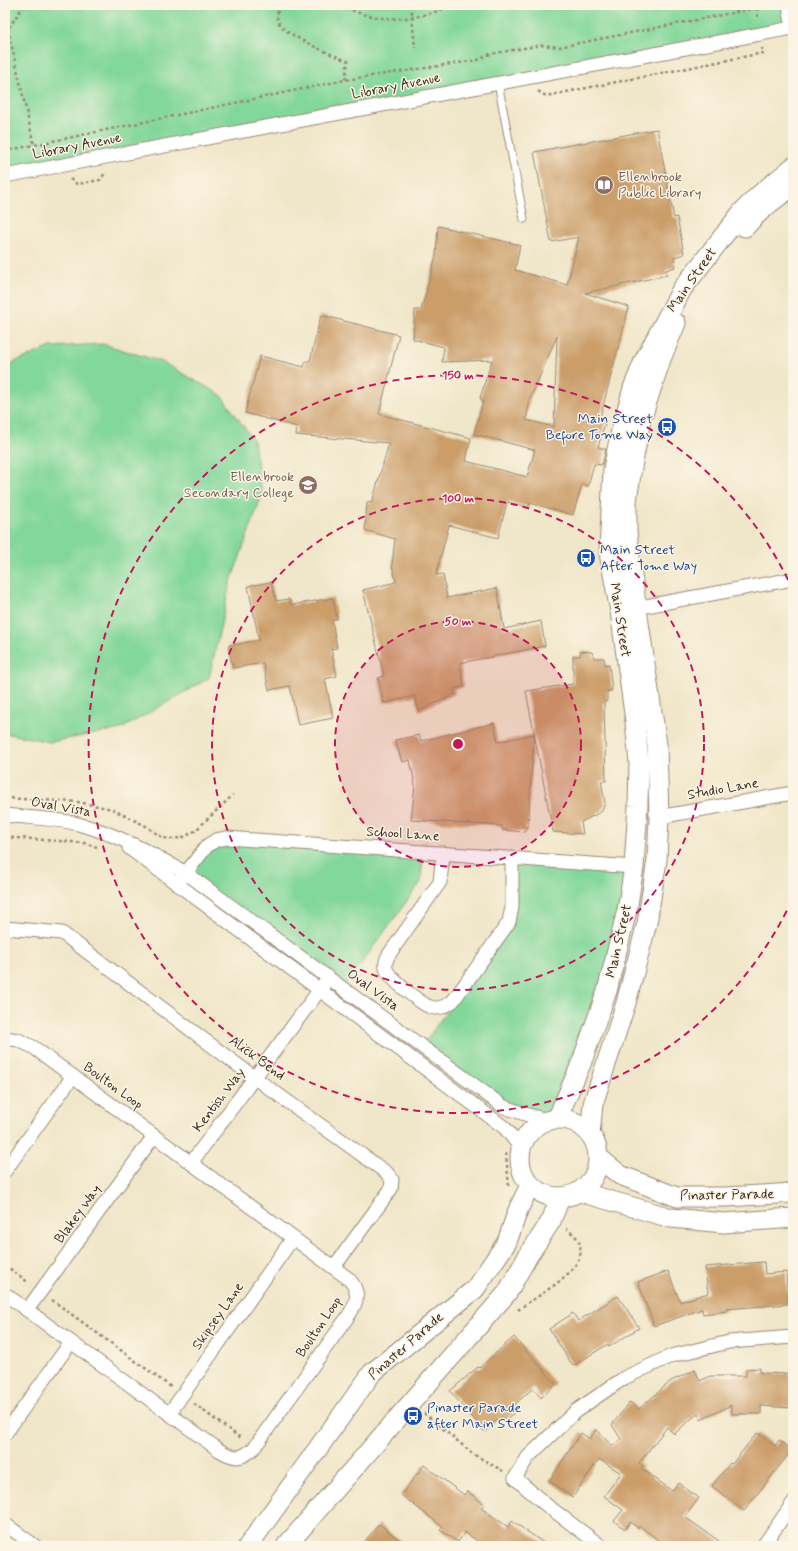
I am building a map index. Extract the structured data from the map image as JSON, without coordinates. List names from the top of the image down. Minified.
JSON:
{"streets":{"main road":["Main Street","Pinaster Parade"],"street":["Library Avenue","Studio Lane","Oval Vista","School Lane","Alick Bend","Boulton Loop","Kentish Way","Blakey Way","Skipsey Lane"]},"crossings":[["Main Street","Studio Lane"],["Main Street","Oval Vista"],["Main Street","School Lane"],["Main Street","Pinaster Parade"],["Oval Vista","School Lane"],["Oval Vista","Kentish Way"],["Oval Vista","Pinaster Parade"],["Alick Bend","Boulton Loop"],["Alick Bend","Kentish Way"],["Boulton Loop","Kentish Way"],["Boulton Loop","Blakey Way"],["Boulton Loop","Skipsey Lane"]],"places":{"library":["Ellenbrook Public Library"],"bus stop":["Main Street Before Tome Way","Main Street After Tome Way","Pinaster Parade after Main Street"],"school or university":["Ellenbrook Secondary College"]},"rings":["150 m","100 m","50 m"]}
